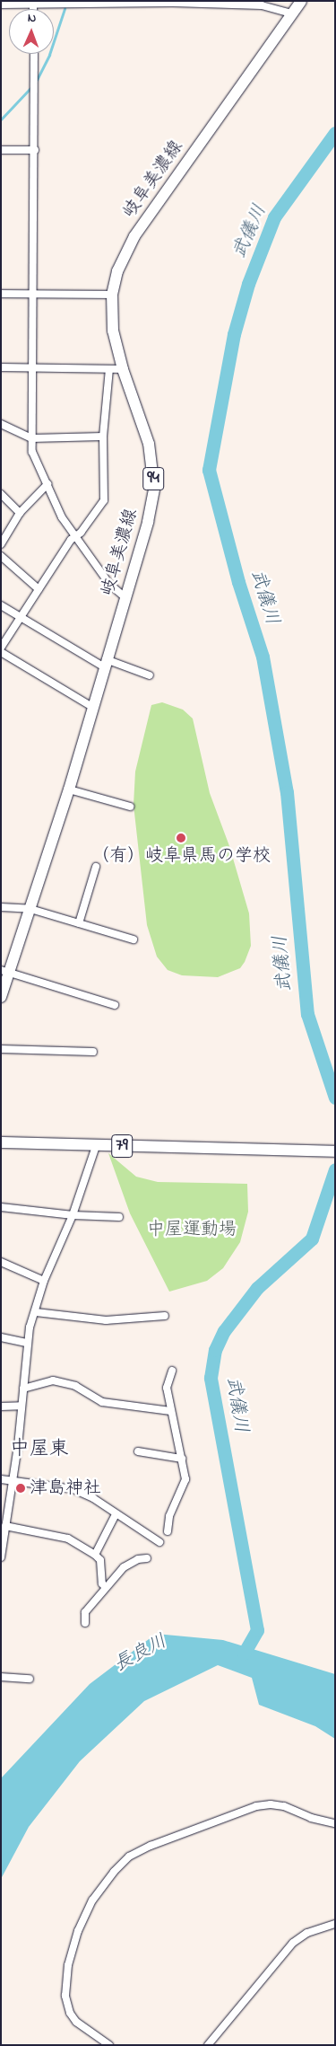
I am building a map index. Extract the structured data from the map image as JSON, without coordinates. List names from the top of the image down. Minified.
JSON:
{"streets":{"main road":["岐阜美濃線","94","79"]},"districts":["中屋東"],"water":["武儀川","長良川"],"parks":["中屋運動場"],"places":["（有）岐阜県馬の学校","津島神社"],"north":"top"}
